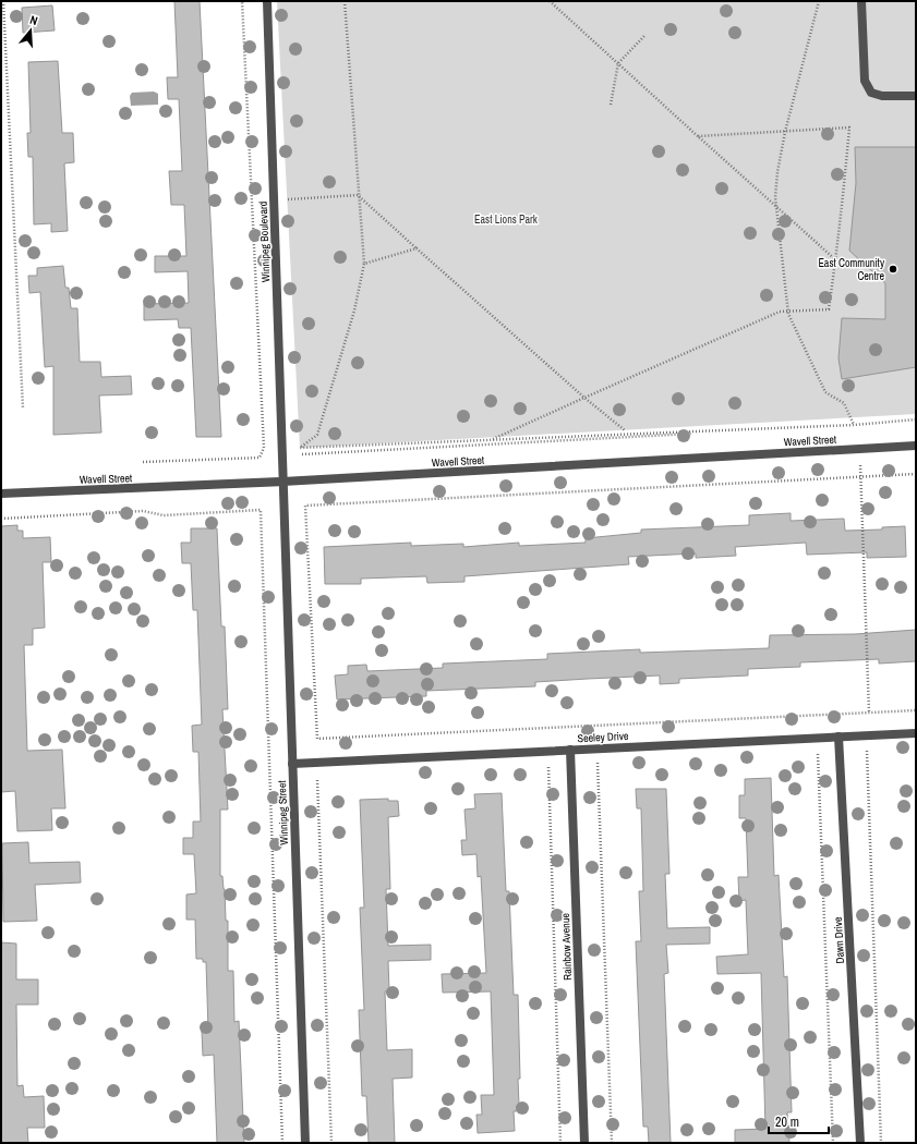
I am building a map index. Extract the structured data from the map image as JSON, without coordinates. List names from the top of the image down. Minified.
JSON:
{"streets":{"street":["Winnipeg Boulevard","Wavell Street","Seeley Drive","Winnipeg Street","Dawn Drive","Rainbow Avenue"]},"crossings":[["Winnipeg Boulevard","Wavell Street"],["Winnipeg Boulevard","Winnipeg Street"],["Wavell Street","Winnipeg Street"],["Seeley Drive","Winnipeg Street"],["Seeley Drive","Dawn Drive"],["Seeley Drive","Rainbow Avenue"]],"parks":["East Lions Park"],"places":["East Community Centre"],"scale_bar":"20 m","north":"top"}
